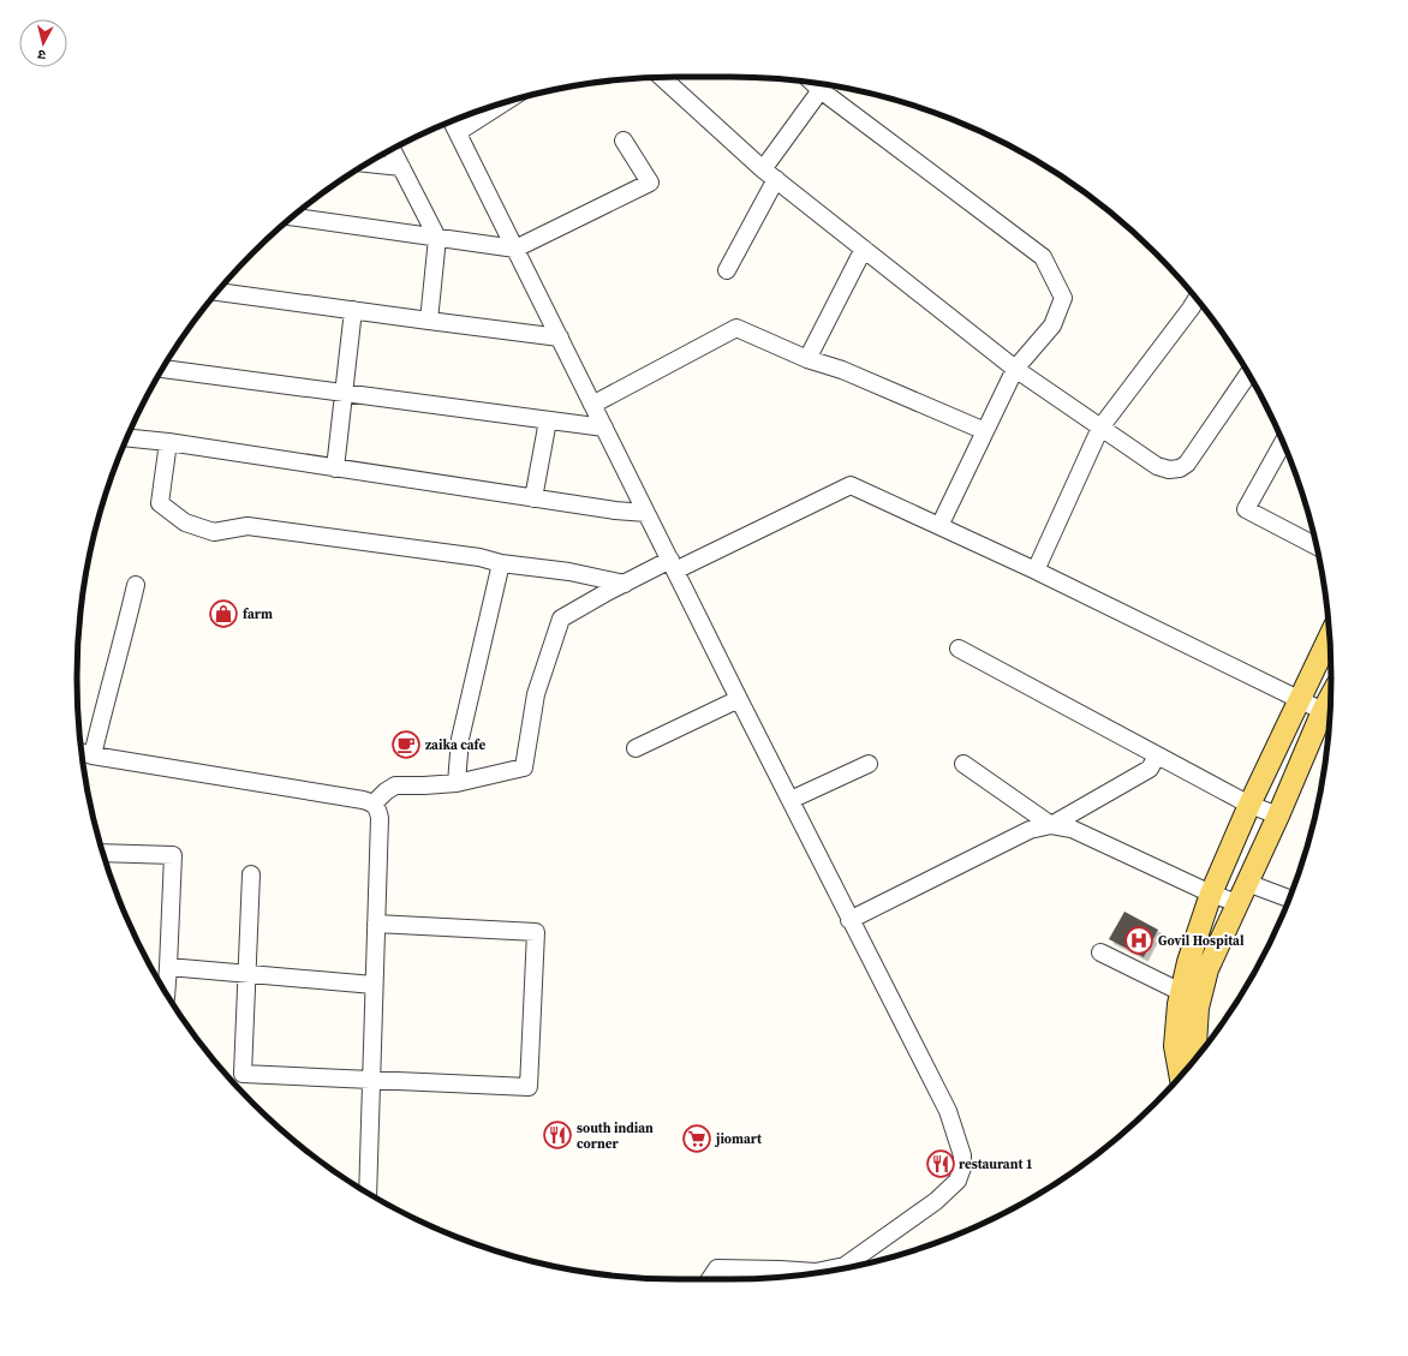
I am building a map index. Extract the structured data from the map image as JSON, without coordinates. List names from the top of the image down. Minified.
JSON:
{"places":{"shop":["farm"],"cafe":["zaika cafe"],"hospital":["Govil Hospital"],"restaurant":["south indian corner","restaurant 1"],"supermarket":["jiomart"]},"north":"bottom"}
